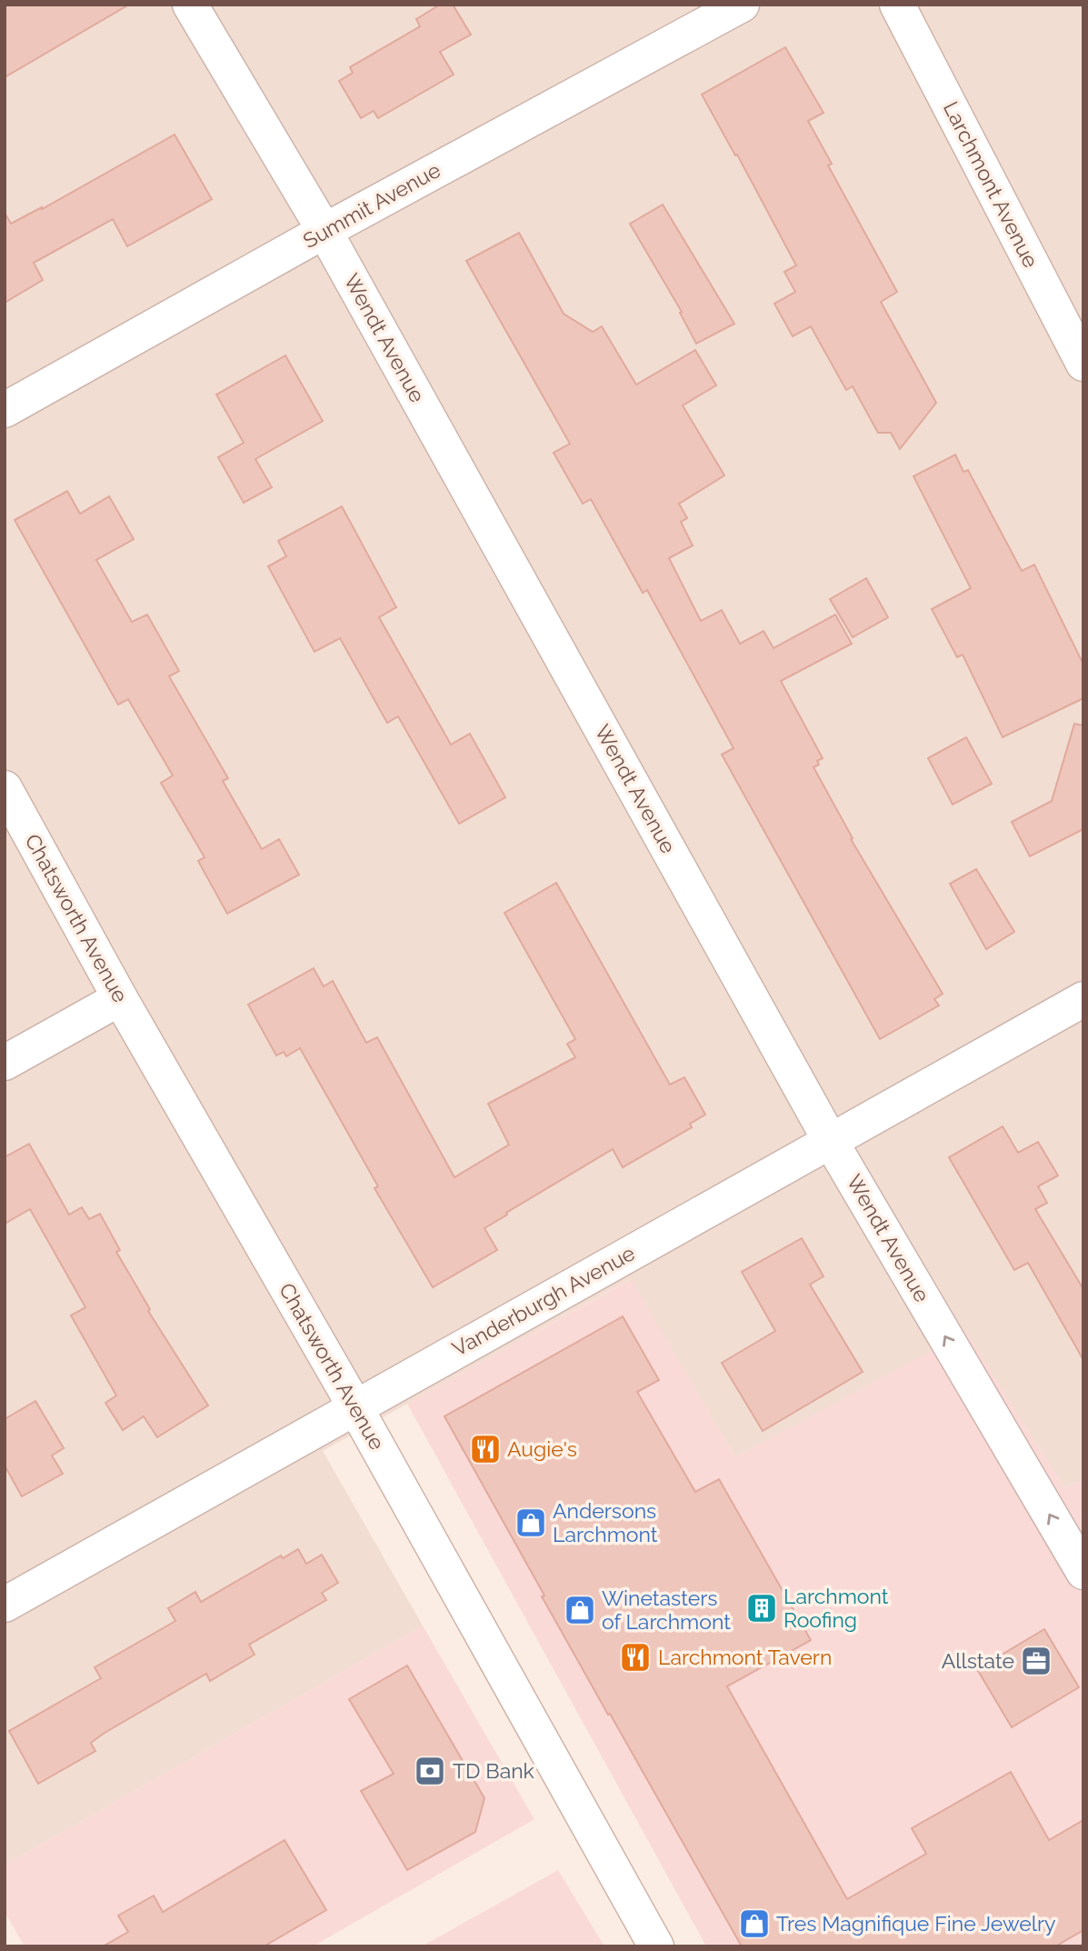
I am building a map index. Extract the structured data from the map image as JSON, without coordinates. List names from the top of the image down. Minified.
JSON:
{"streets":{"street":["Larchmont Avenue","Summit Avenue","Wendt Avenue","Chatsworth Avenue","Vanderburgh Avenue"]},"crossings":[["Summit Avenue","Wendt Avenue"],["Wendt Avenue","Vanderburgh Avenue"],["Chatsworth Avenue","Vanderburgh Avenue"]],"places":{"restaurant":["Augie's","Larchmont Tavern"],"shop":["Andersons Larchmont","Winetasters of Larchmont","Tres Magnifique Fine Jewelry"],"building":["Larchmont Roofing"],"office":["Allstate"],"bank":["TD Bank"]}}
